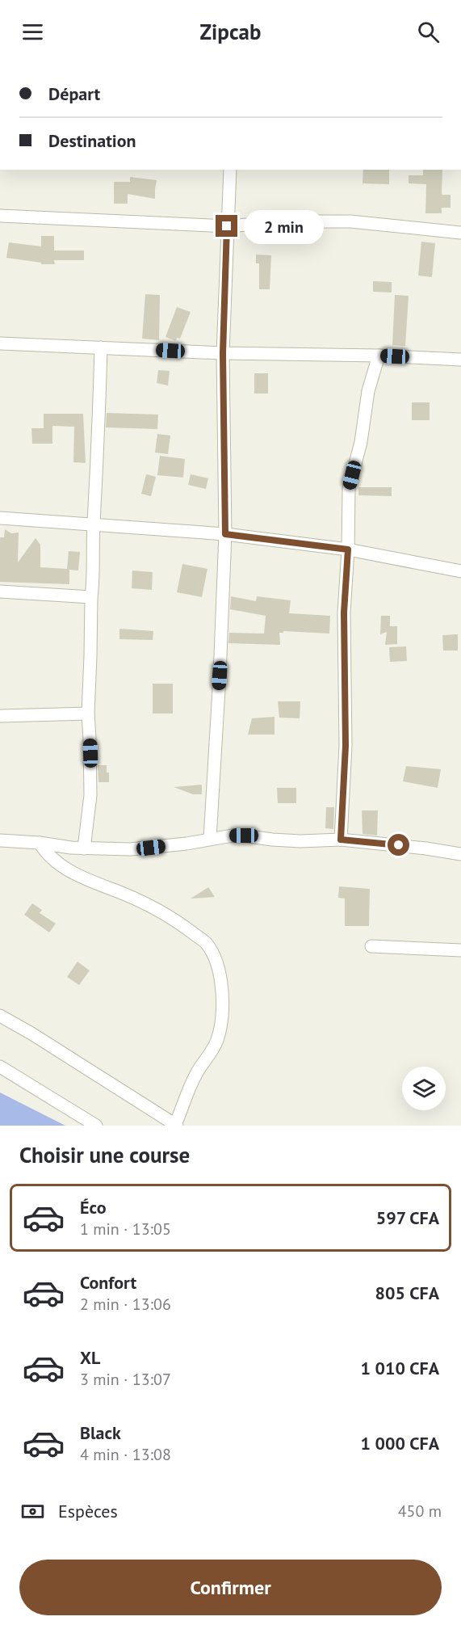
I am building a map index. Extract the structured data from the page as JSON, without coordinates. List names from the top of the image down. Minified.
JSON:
{"page":{"header":"Zipcab","banner":["Départ","Destination"],"bubble":"2 min","heading":"Choisir une course","list":[{"name":"Éco","note":"1 min · 13:05","value":"597 CFA"},{"name":"Confort","note":"2 min · 13:06","value":"805 CFA"},{"name":"XL","note":"3 min · 13:07","value":"1 010 CFA"},{"name":"Black","note":"4 min · 13:08","value":"1 000 CFA"}],"pay":["Espèces","450 m"],"buttons":"Confirmer"}}
